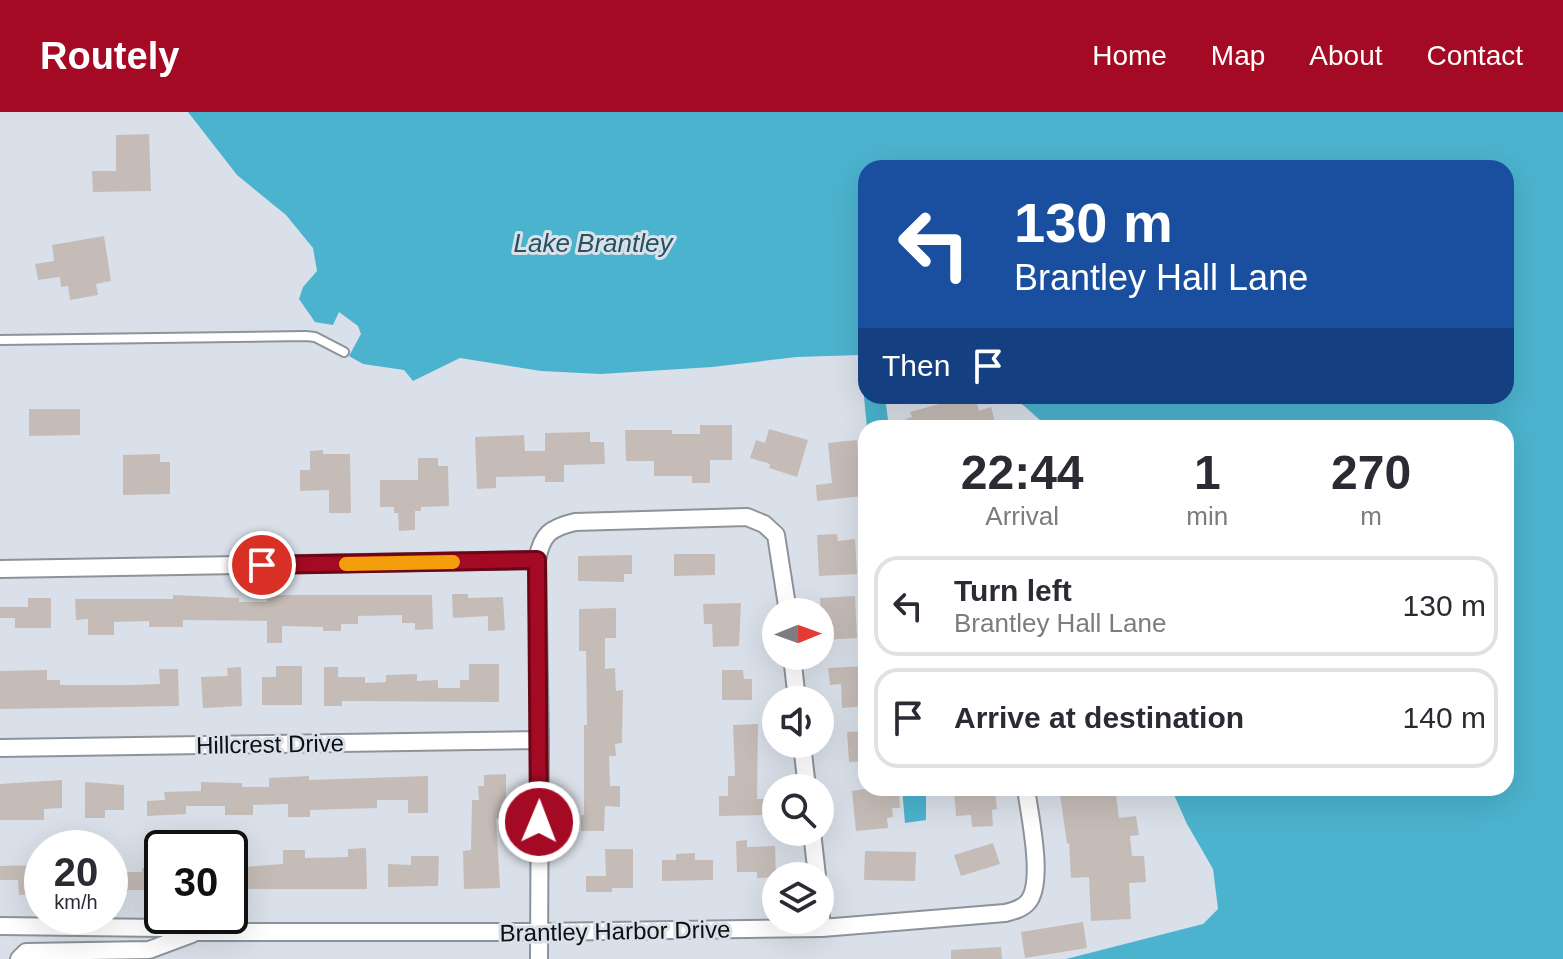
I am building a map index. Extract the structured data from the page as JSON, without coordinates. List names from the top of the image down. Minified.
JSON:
{"streets":{"street":["Hillcrest Drive","Brantley Harbor Drive"]},"water":["Lake Brantley"],"north":"right","page":{"header":"Routely","nav":["Home","Map","About","Contact"],"turn":["130 m","Brantley Hall Lane"],"then":"Then","eta":["22:44","Arrival","1","min","270","m"],"list":[{"name":"Turn left","note":"Brantley Hall Lane","value":"130 m"},{"name":"Arrive at destination","value":"140 m"}],"speed":"20 km/h","limit":"30"}}
